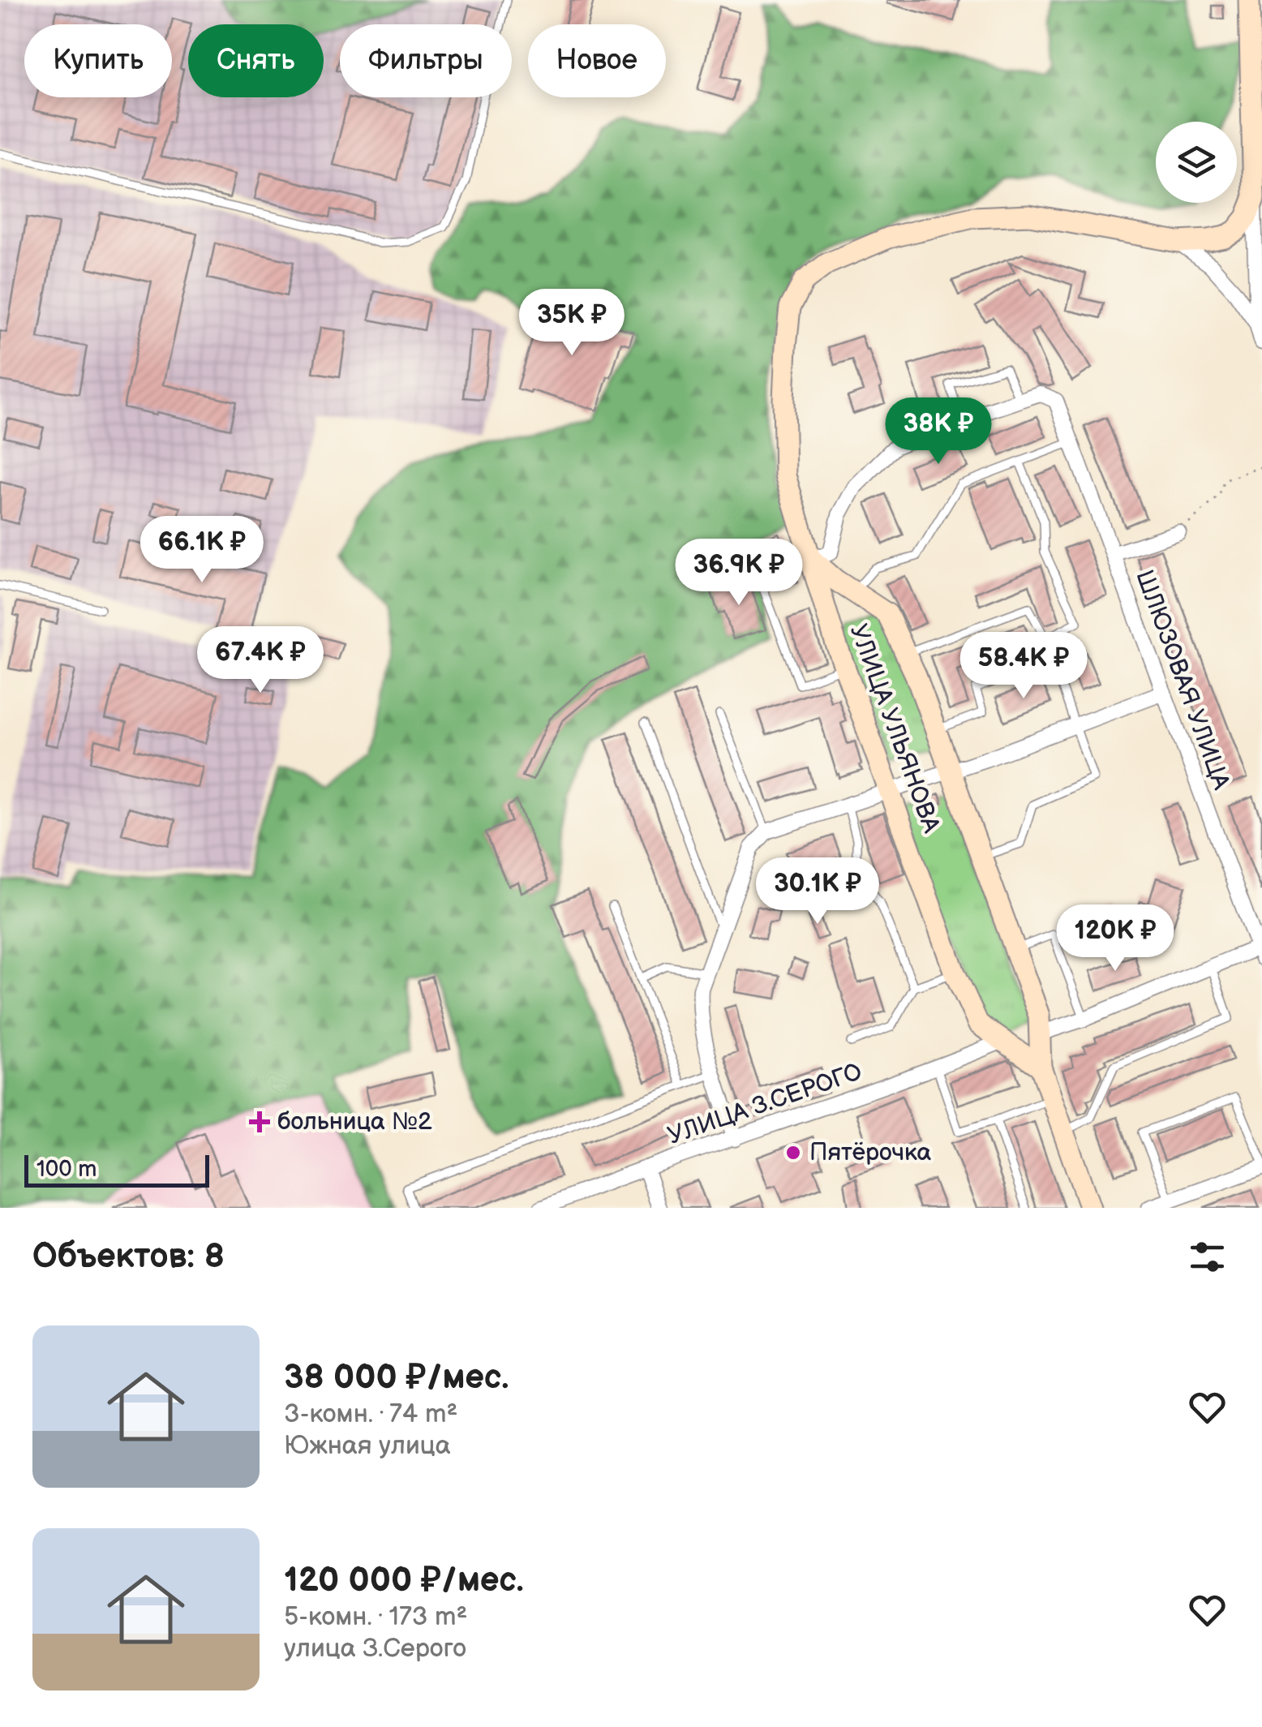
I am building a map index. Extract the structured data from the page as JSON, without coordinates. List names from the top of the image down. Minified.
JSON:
{"streets":{"street":["ШЛЮЗОВАЯ УЛИЦА","УЛИЦА УЛЬЯНОВА","УЛИЦА З.СЕРОГО"]},"crossings":[["УЛИЦА УЛЬЯНОВА","УЛИЦА З.СЕРОГО"]],"places":{"health":["больница №2"],"other":["Пятёрочка"]},"scale_bar":"100 m","page":{"chip":["Купить","Снять","Фильтры","Новое"],"price":["35K ₽","38K ₽","66.1K ₽","36.9K ₽","67.4K ₽","58.4K ₽","30.1K ₽","120K ₽"],"scale":"100 m","heading":"Объектов: 8","list":[{"name":"38 000 ₽/мес.","note":"3-комн. · 74 m² · Южная улица"},{"name":"120 000 ₽/мес.","note":"5-комн. · 173 m² · улица З.Серого"}]}}
